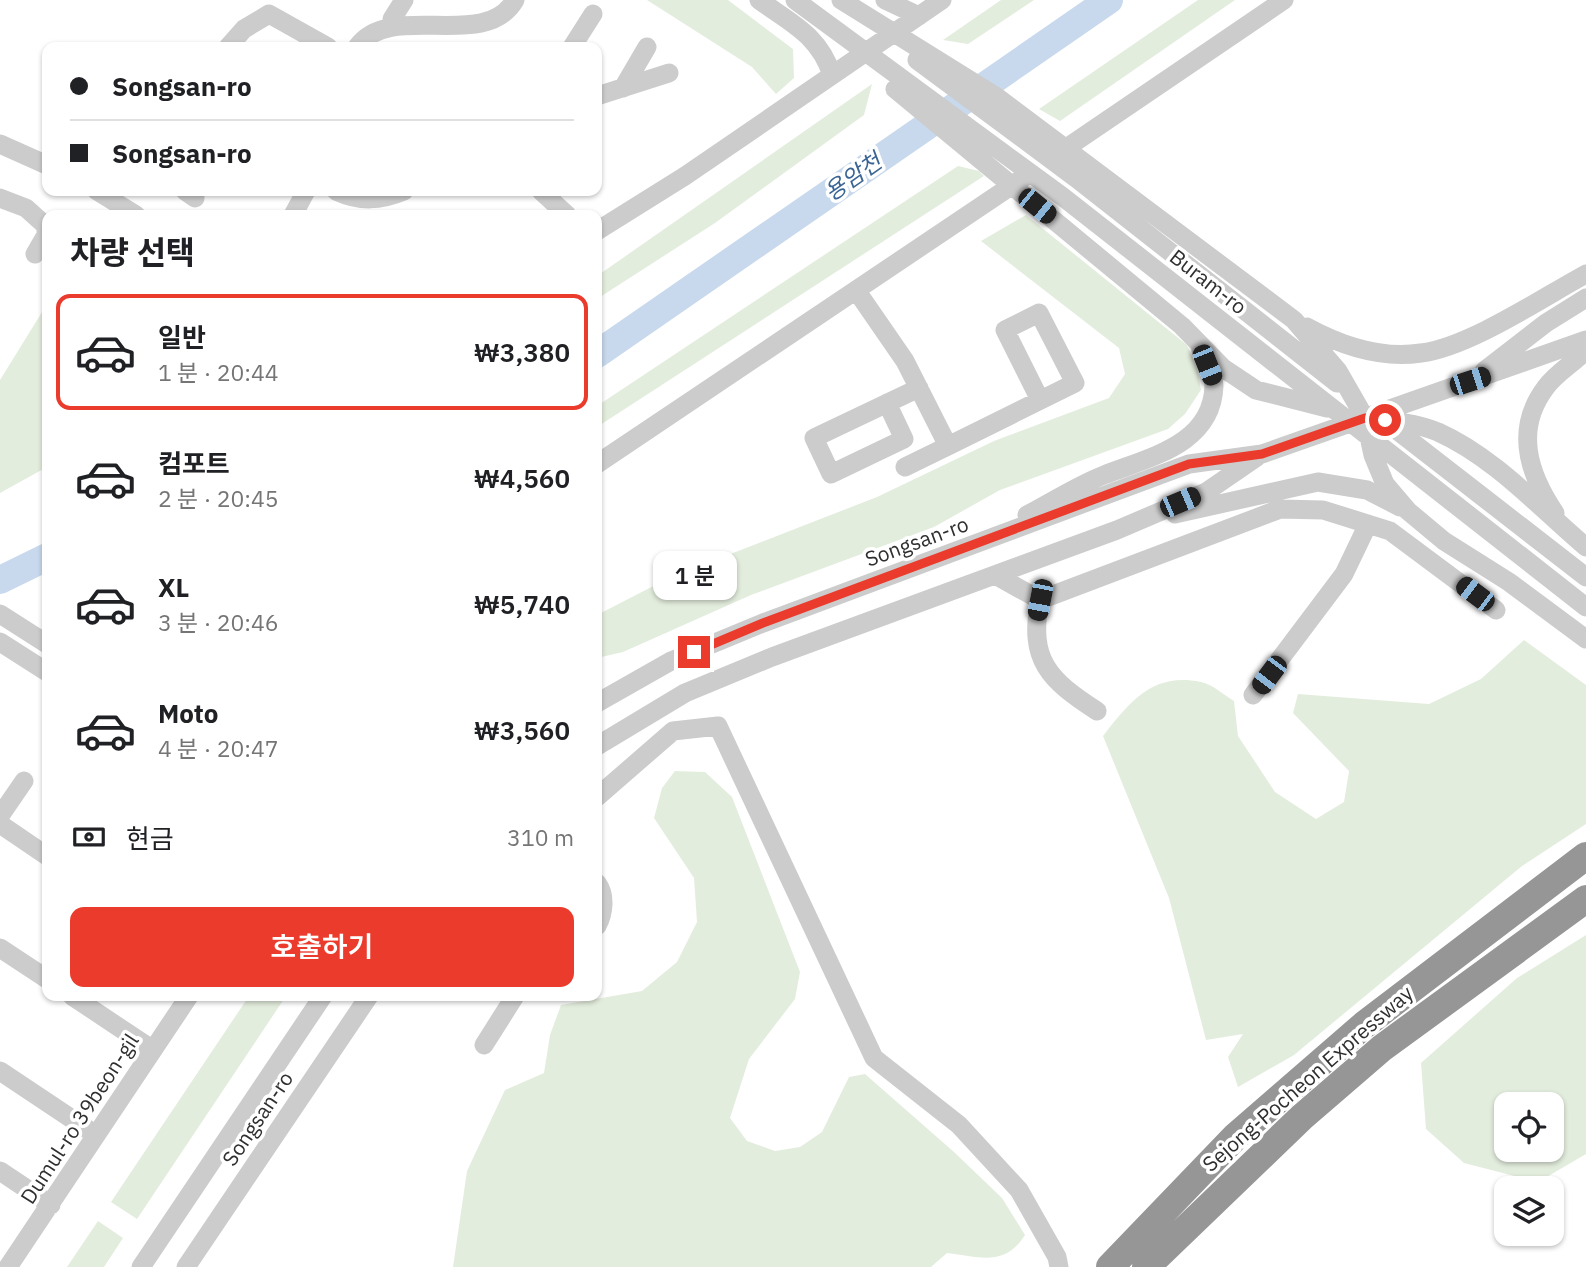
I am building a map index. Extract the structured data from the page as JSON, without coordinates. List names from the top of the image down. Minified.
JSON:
{"streets":{"highway":["Sejong-Pocheon Expressway"],"street":["Buram-ro","Songsan-ro","Dumul-ro 39beon-gil"]},"water":["용암천"],"page":{"banner":["Songsan-ro","Songsan-ro"],"heading":"차량 선택","list":[{"name":"일반","note":"1 분 · 20:44","value":"₩3,380"},{"name":"컴포트","note":"2 분 · 20:45","value":"₩4,560"},{"name":"XL","note":"3 분 · 20:46","value":"₩5,740"},{"name":"Moto","note":"4 분 · 20:47","value":"₩3,560"}],"bubble":"1 분","pay":["현금","310 m"],"buttons":"호출하기"}}
